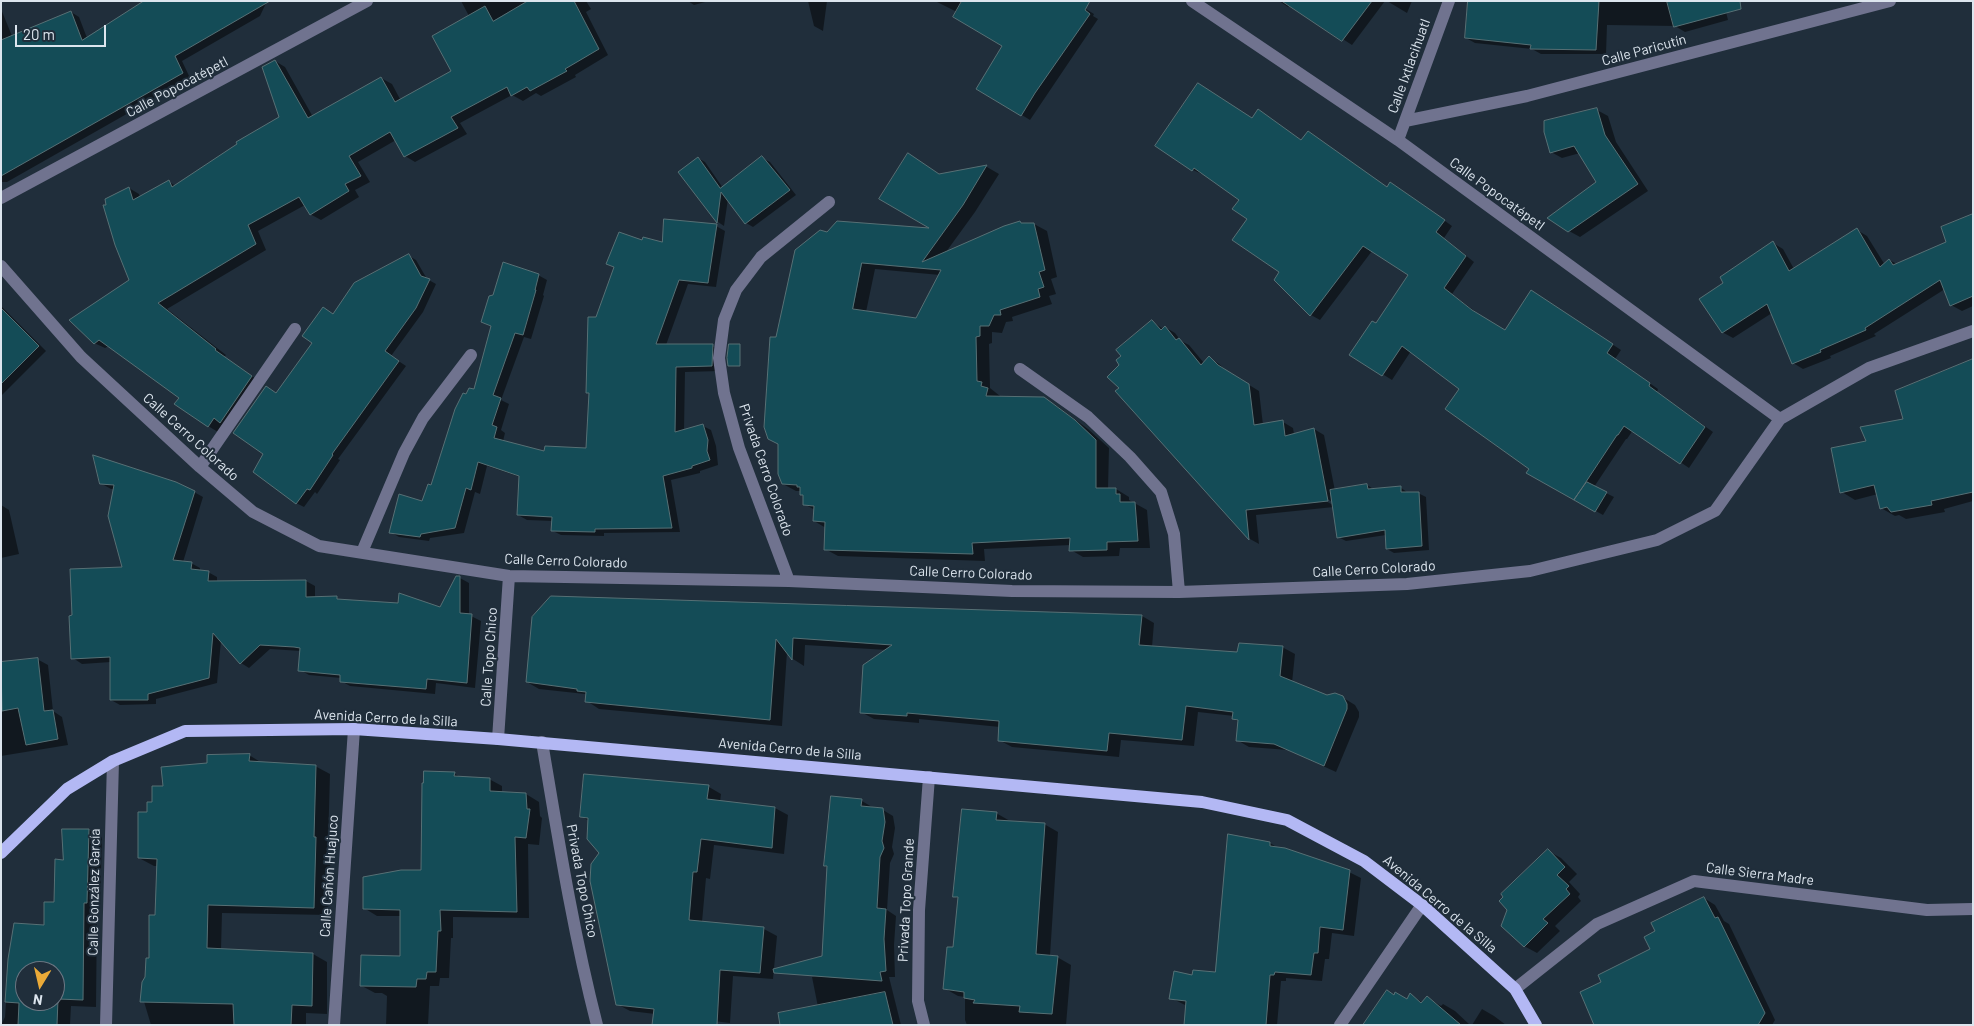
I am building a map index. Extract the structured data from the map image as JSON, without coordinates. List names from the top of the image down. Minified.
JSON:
{"streets":{"main road":["Avenida Cerro de la Silla"],"street":["Calle Paricutín","Calle Ixtlacihuatl","Calle Popocatépetl","Calle Cerro Colorado","Privada Cerro Colorado","Calle Topo Chico","Calle Sierra Madre","Calle Cañón Huajuco","Privada Topo Chico","Calle González García","Privada Topo Grande"]},"crossings":[["Calle Paricutín","Calle Ixtlacihuatl"],["Calle Ixtlacihuatl","Calle Popocatépetl"],["Calle Popocatépetl","Calle Cerro Colorado"],["Calle Cerro Colorado","Privada Cerro Colorado"],["Calle Cerro Colorado","Calle Topo Chico"],["Calle Topo Chico","Avenida Cerro de la Silla"],["Avenida Cerro de la Silla","Calle Sierra Madre"],["Avenida Cerro de la Silla","Calle Cañón Huajuco"],["Avenida Cerro de la Silla","Privada Topo Chico"],["Avenida Cerro de la Silla","Calle González García"],["Avenida Cerro de la Silla","Privada Topo Grande"]],"scale_bar":"20 m","north":"bottom"}
